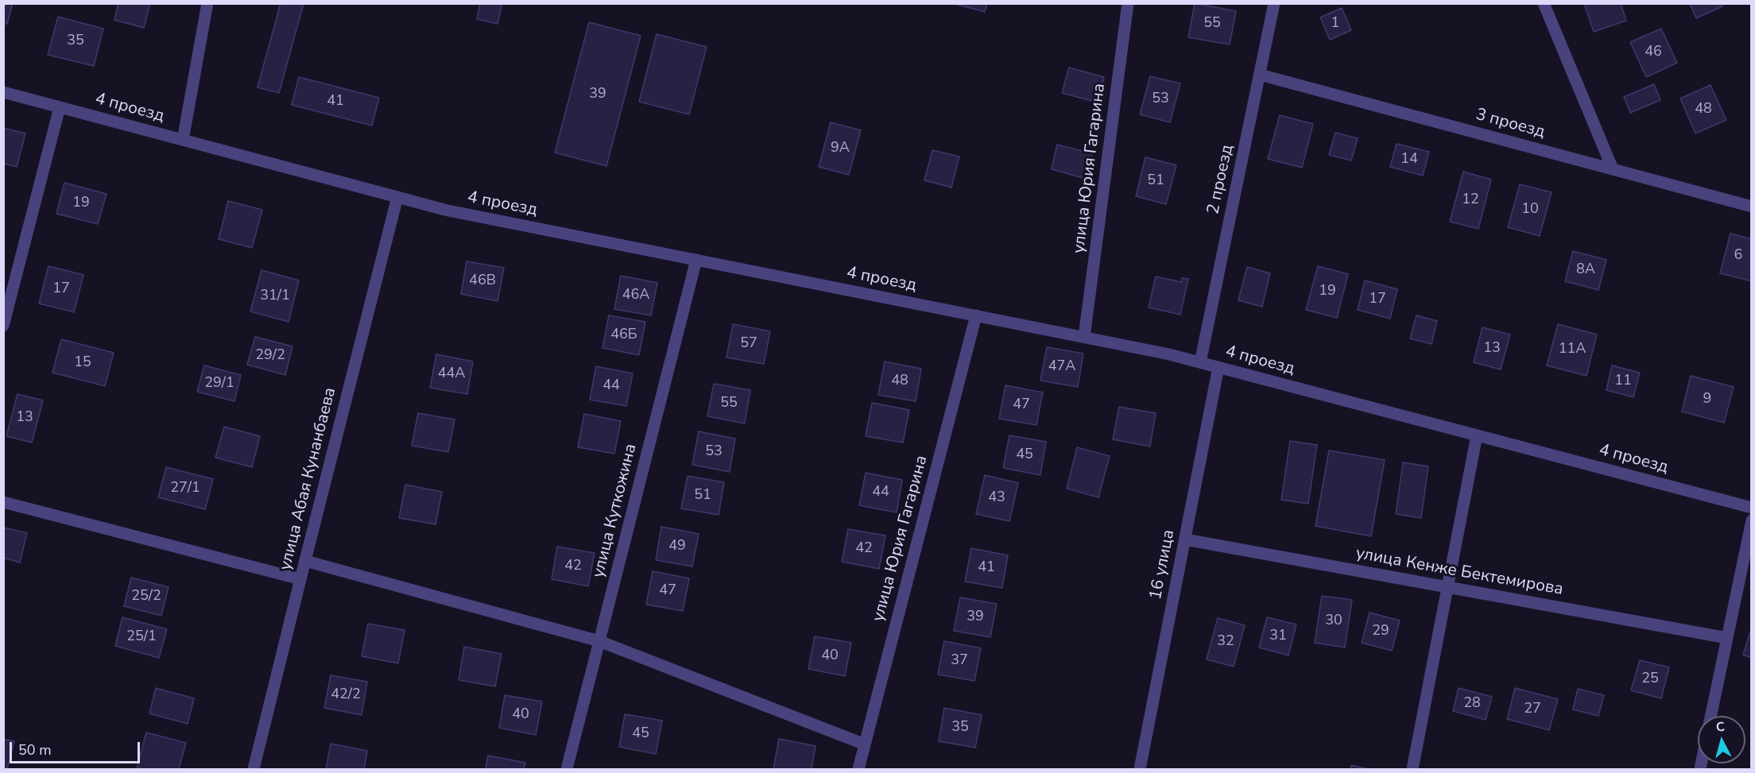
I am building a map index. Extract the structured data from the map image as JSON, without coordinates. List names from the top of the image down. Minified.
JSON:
{"streets":{"street":["4 проезд","3 проезд","улица Юрия Гагарина","2 проезд","улица Абая Кунанбаева","улица Куткожина","16 улица","улица Кенже Бектемирова"]},"crossings":[["4 проезд","улица Юрия Гагарина"],["4 проезд","2 проезд"],["4 проезд","улица Абая Кунанбаева"],["4 проезд","улица Куткожина"],["4 проезд","16 улица"],["3 проезд","2 проезд"],["16 улица","улица Кенже Бектемирова"]],"house_numbers":["55","1","35","46","39","53","41","48","9А","14","51","12","19","10","6","8А","46В","17","19","46А","31/1","17","46Б","57","13","11А","29/2","15","47А","44А","48","11","29/1","44","9","55","47","13","53","45","27/1","44","51","43","49","42","42","41","47","25/2","39","30","29","31","25/1","32","40","37","25","42/2","28","27","40","35","45"],"scale_bar":"50 m","north":"top"}
